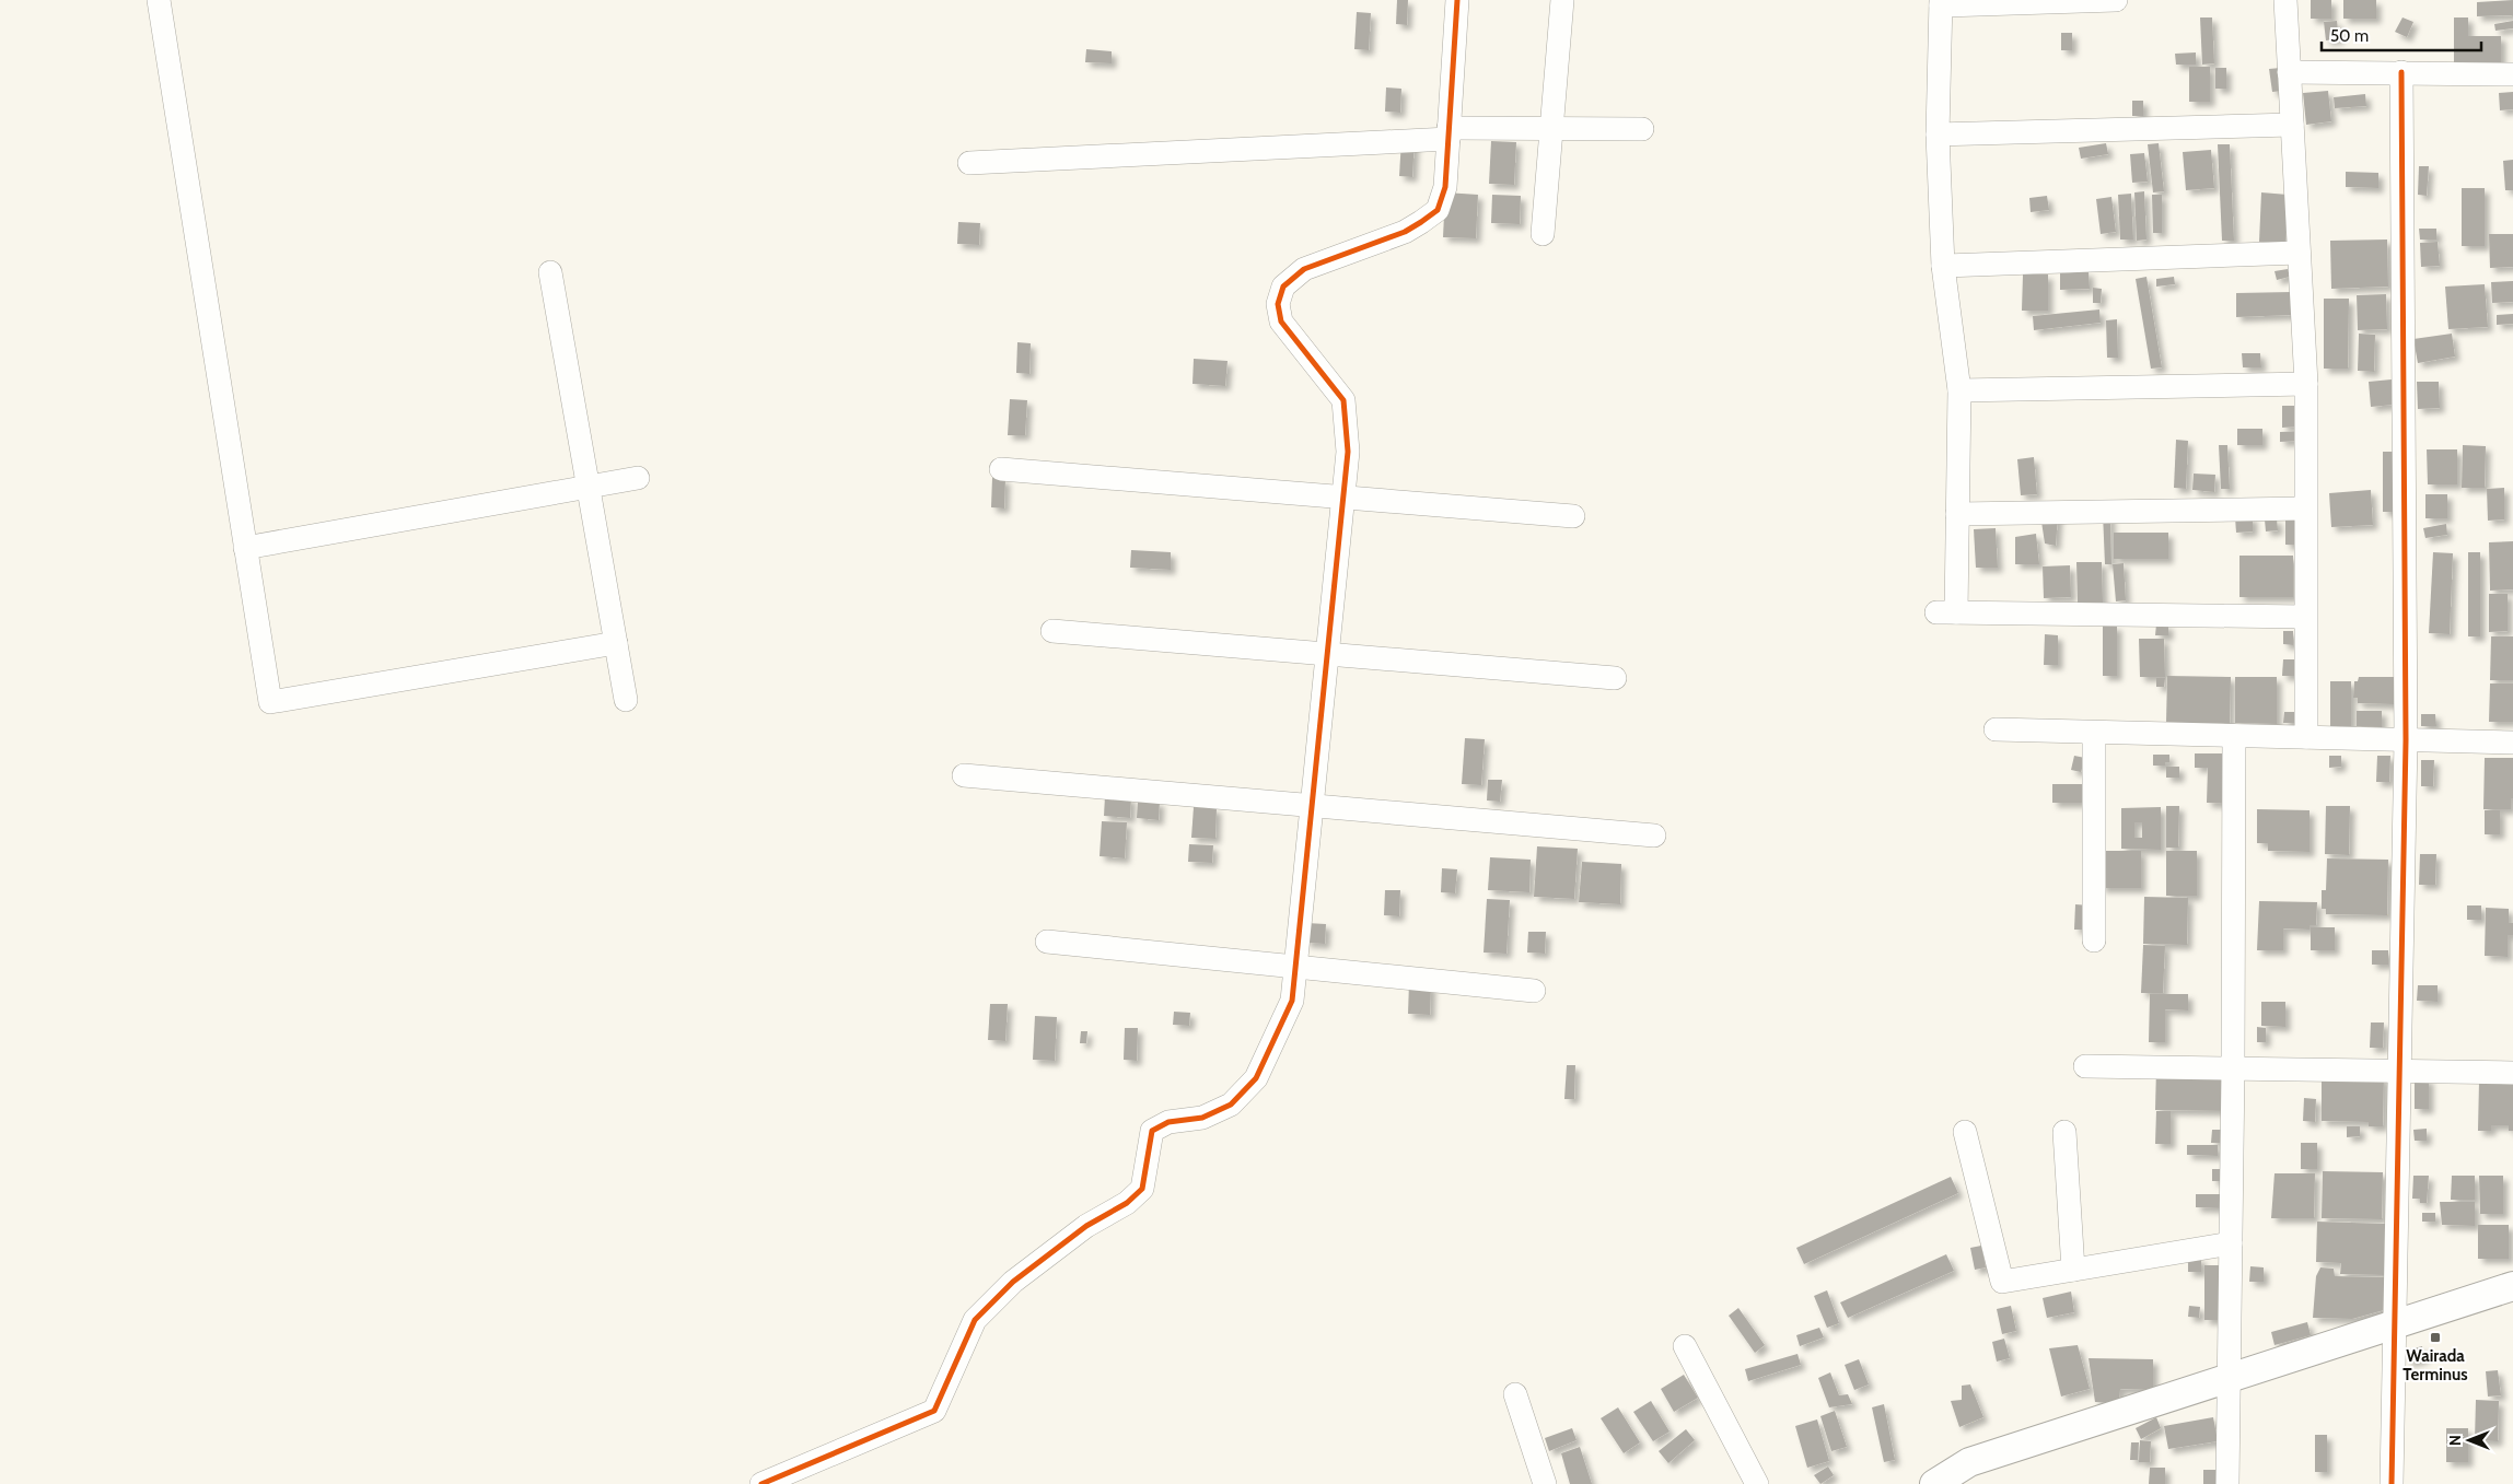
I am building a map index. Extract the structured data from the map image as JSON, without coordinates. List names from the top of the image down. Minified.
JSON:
{"places":{"transit":["Wairada Terminus"]},"scale_bar":"50 m","north":"left"}
